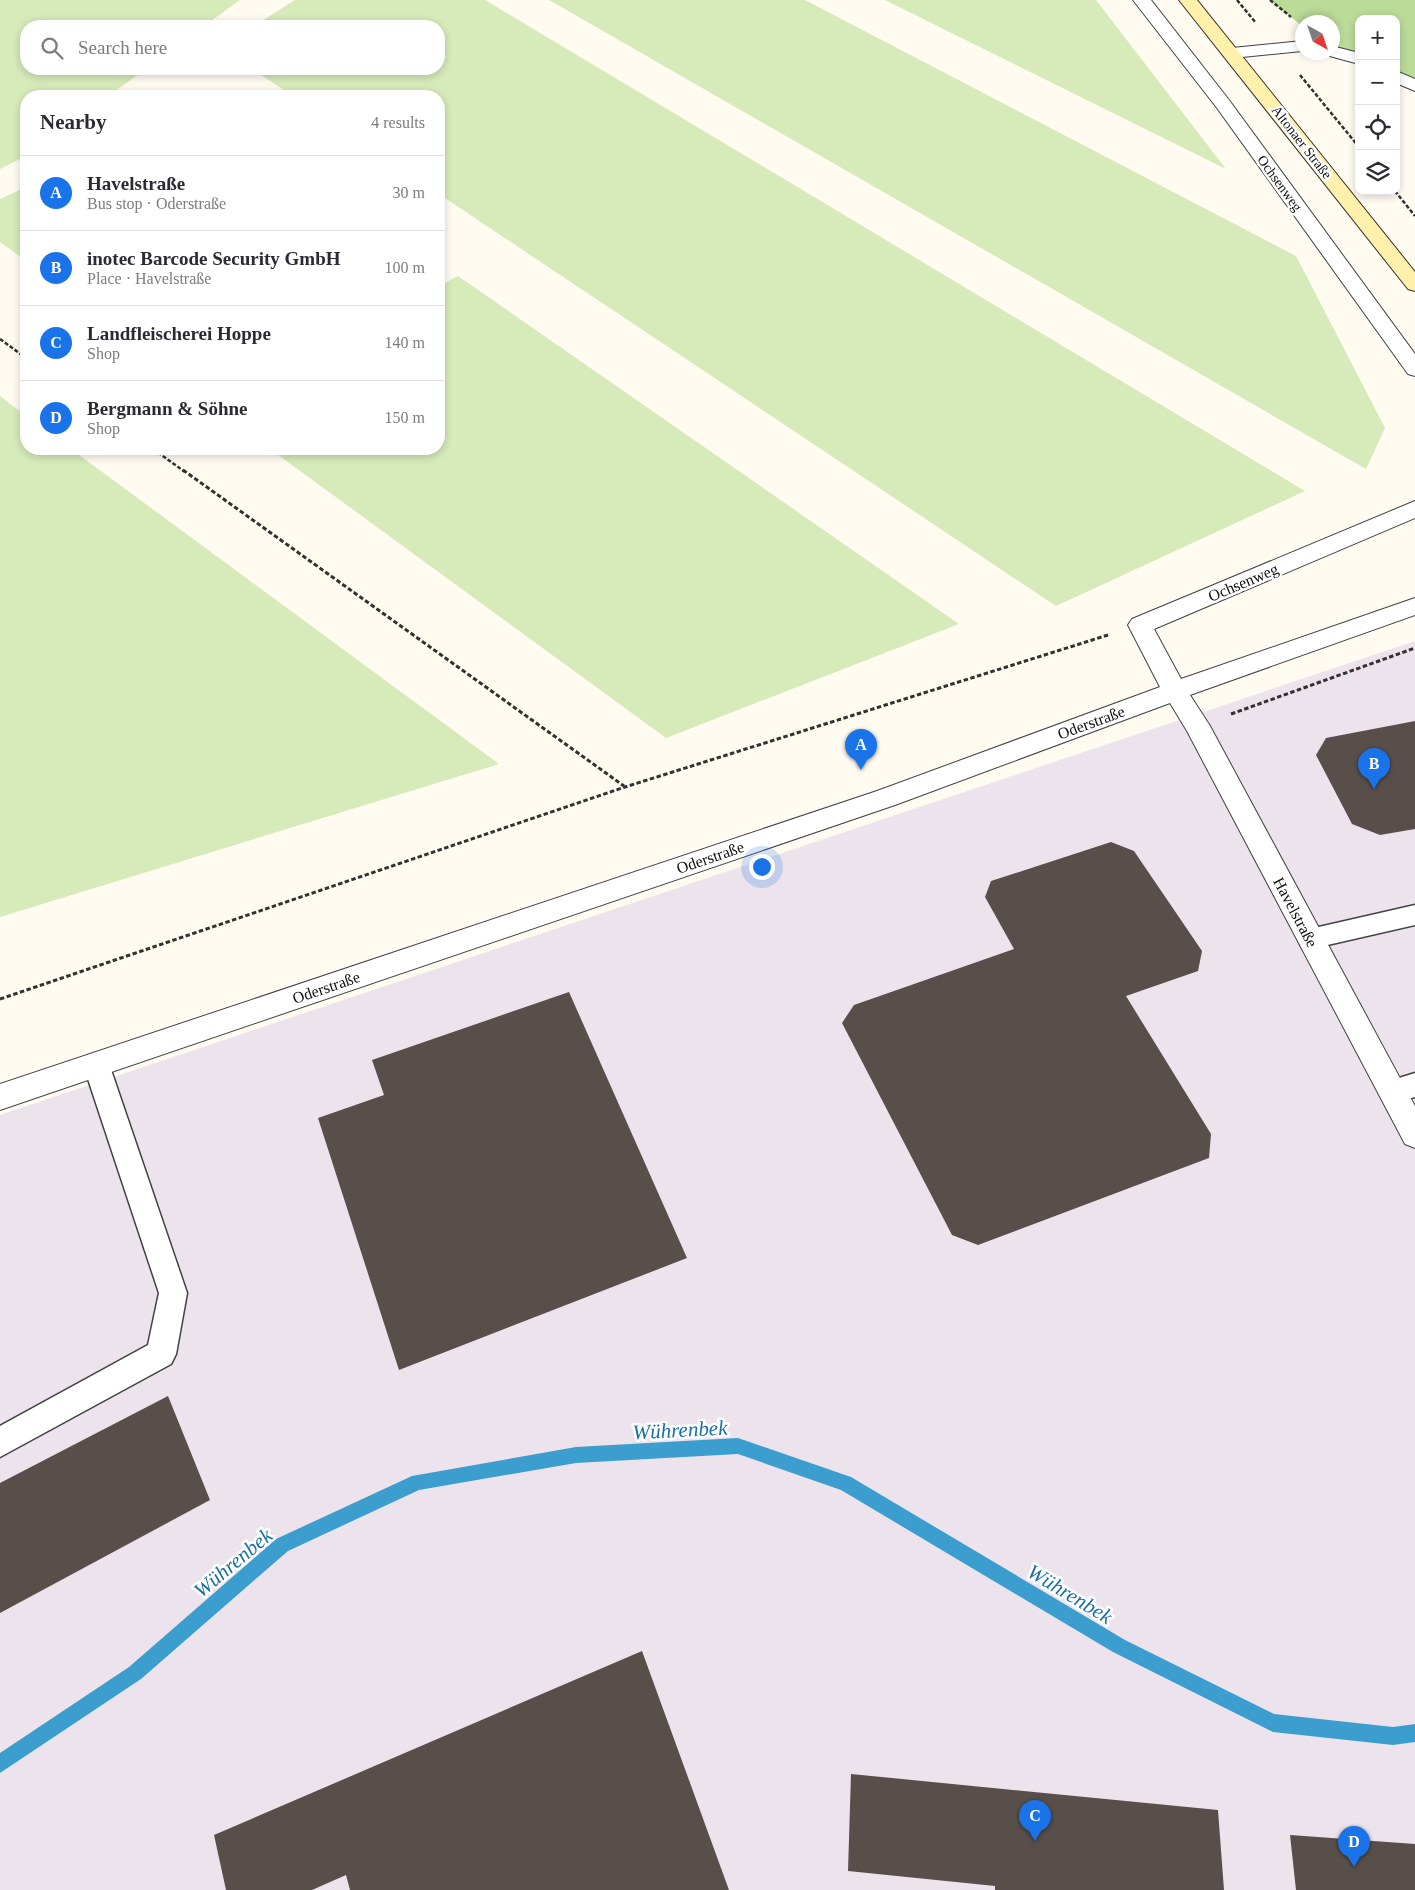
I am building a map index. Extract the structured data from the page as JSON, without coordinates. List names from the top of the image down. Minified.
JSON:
{"streets":{"main road":["Altonaer Straße"],"street":["Ochsenweg","Oderstraße","Havelstraße"]},"crossings":[["Oderstraße","Havelstraße"]],"water":["Wührenbek"],"north":"bottom right","page":{"map_buttons":["+","−"],"search":"Search here","heading":["Nearby","4 results"],"list":[{"mark":"A","name":"Havelstraße","note":"Bus stop · Oderstraße","value":"30 m"},{"mark":"B","name":"inotec Barcode Security GmbH","note":"Place · Havelstraße","value":"100 m"},{"mark":"C","name":"Landfleischerei Hoppe","note":"Shop","value":"140 m"},{"mark":"D","name":"Bergmann & Söhne","note":"Shop","value":"150 m"}],"pins":["A","B","C","D"]}}
